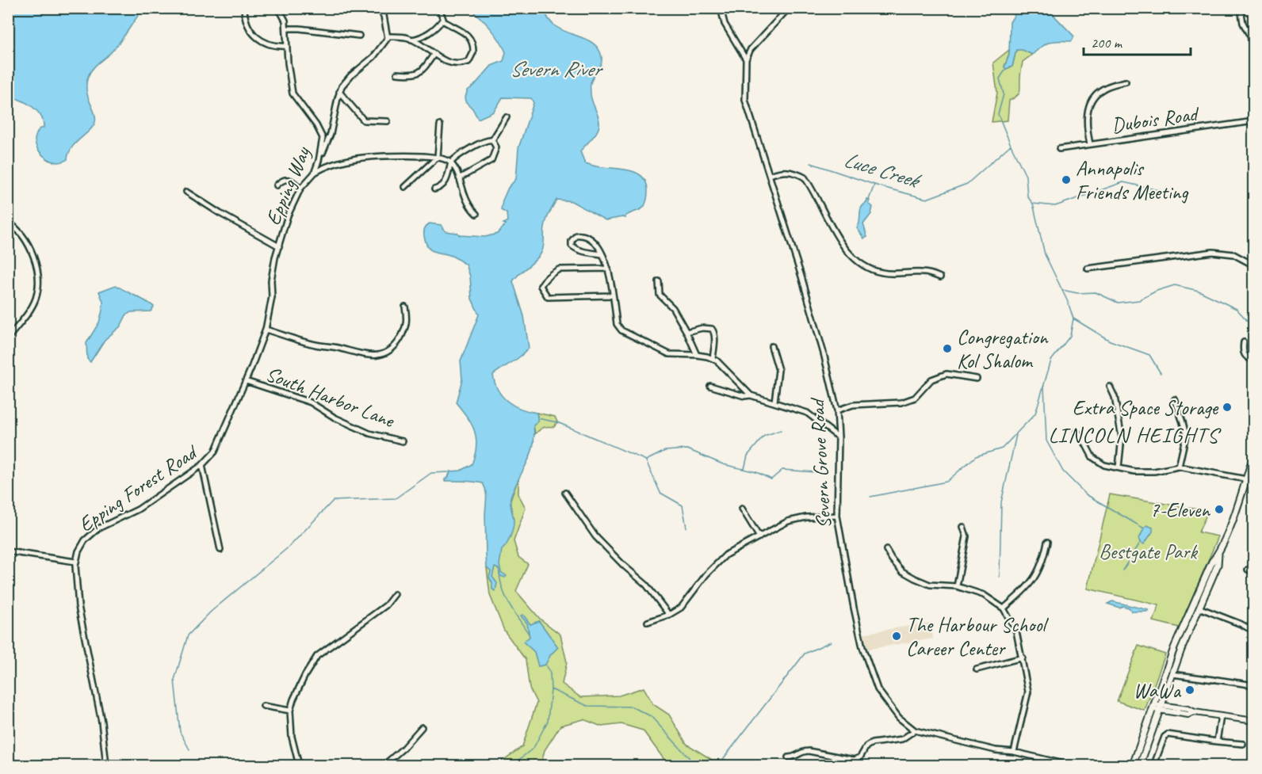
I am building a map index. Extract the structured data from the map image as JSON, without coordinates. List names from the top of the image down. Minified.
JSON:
{"streets":{"street":["Dubois Road","Epping Way","South Harbor Lane","Severn Grove Road","Epping Forest Road"]},"crossings":[["Epping Way","Epping Forest Road"],["South Harbor Lane","Epping Forest Road"]],"districts":["LINCOLN HEIGHTS"],"water":["Severn River","Luce Creek"],"parks":["Bestgate Park"],"places":["Annapolis Friends Meeting","Congregation Kol Shalom","Extra Space Storage","7-Eleven","The Harbour School Career Center","WaWa"],"scale_bar":"200 m"}
